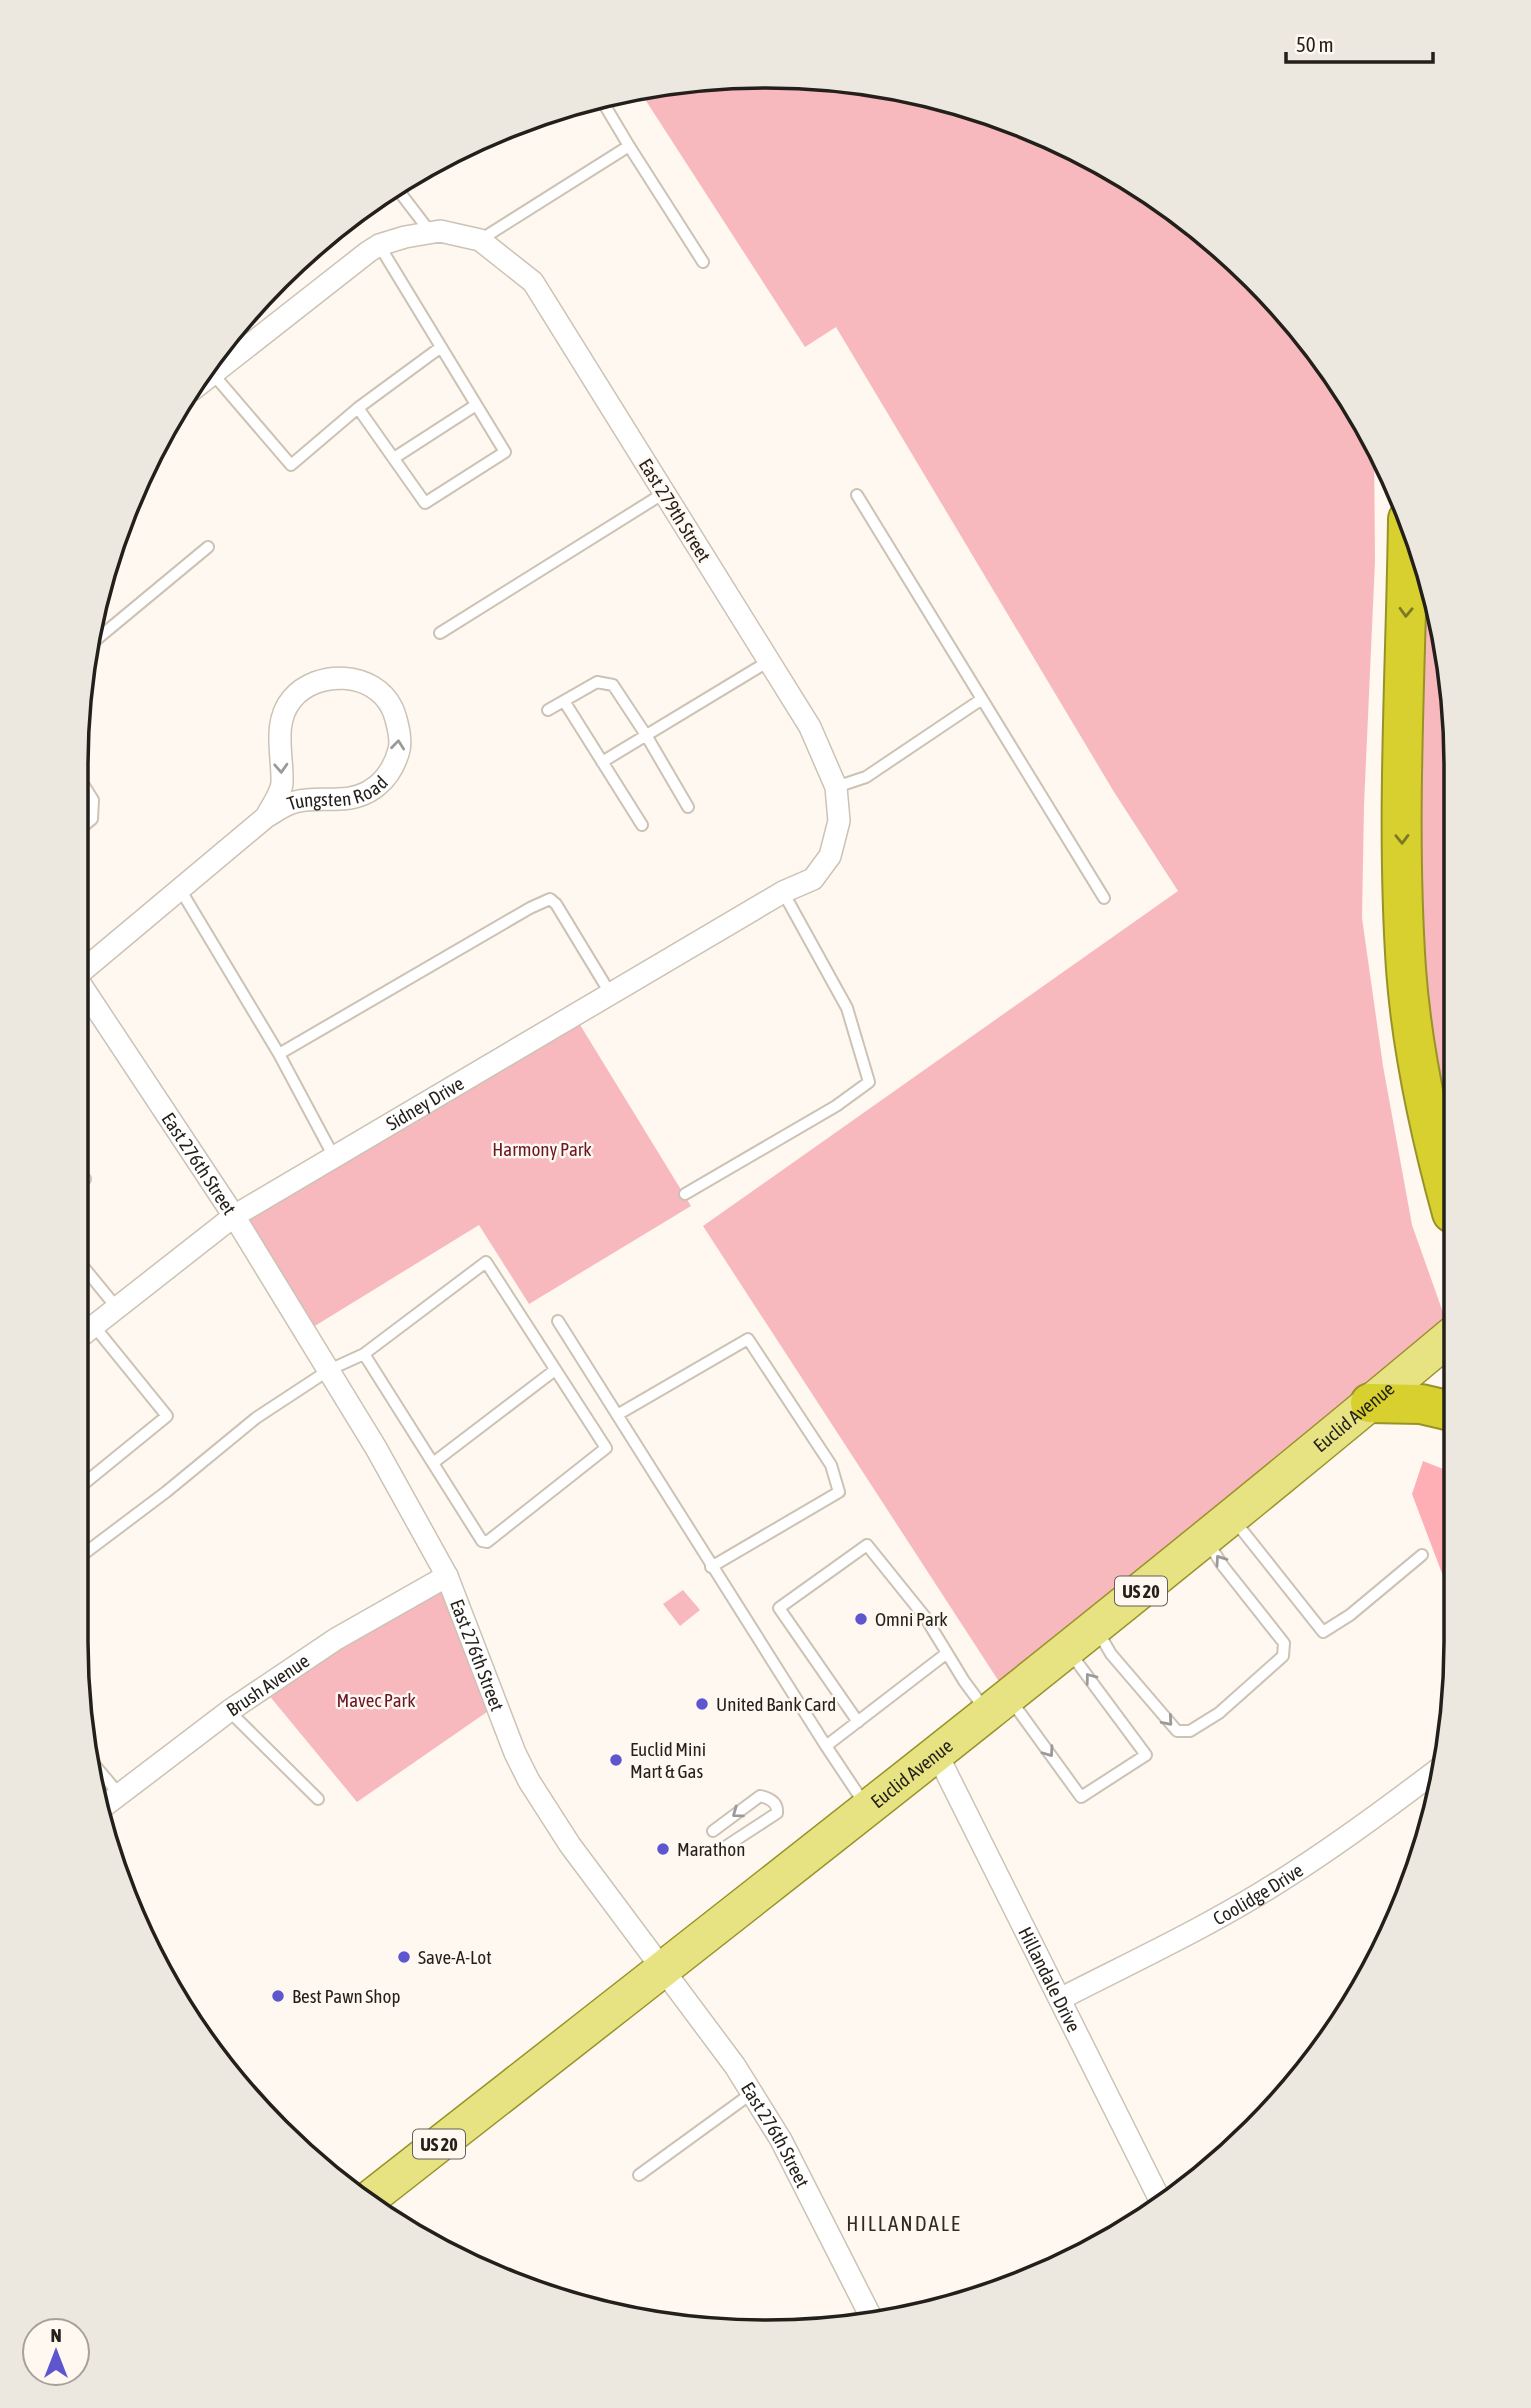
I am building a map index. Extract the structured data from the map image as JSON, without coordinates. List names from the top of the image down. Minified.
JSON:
{"streets":{"main road":["Euclid Avenue","US 20"],"street":["East 279th Street","Tungsten Road","Sidney Drive","East 276th Street","Brush Avenue","Coolidge Drive","Hillandale Drive"]},"crossings":[["East 279th Street","Sidney Drive"],["Sidney Drive","East 276th Street"],["East 276th Street","Euclid Avenue"],["East 276th Street","Brush Avenue"],["Euclid Avenue","Hillandale Drive"],["Coolidge Drive","Hillandale Drive"]],"districts":["HILLANDALE"],"parks":["Harmony Park","Mavec Park"],"places":["Omni Park","United Bank Card","Euclid Mini Mart & Gas","Marathon","Save-A-Lot","Best Pawn Shop"],"scale_bar":"50 m","north":"top"}
